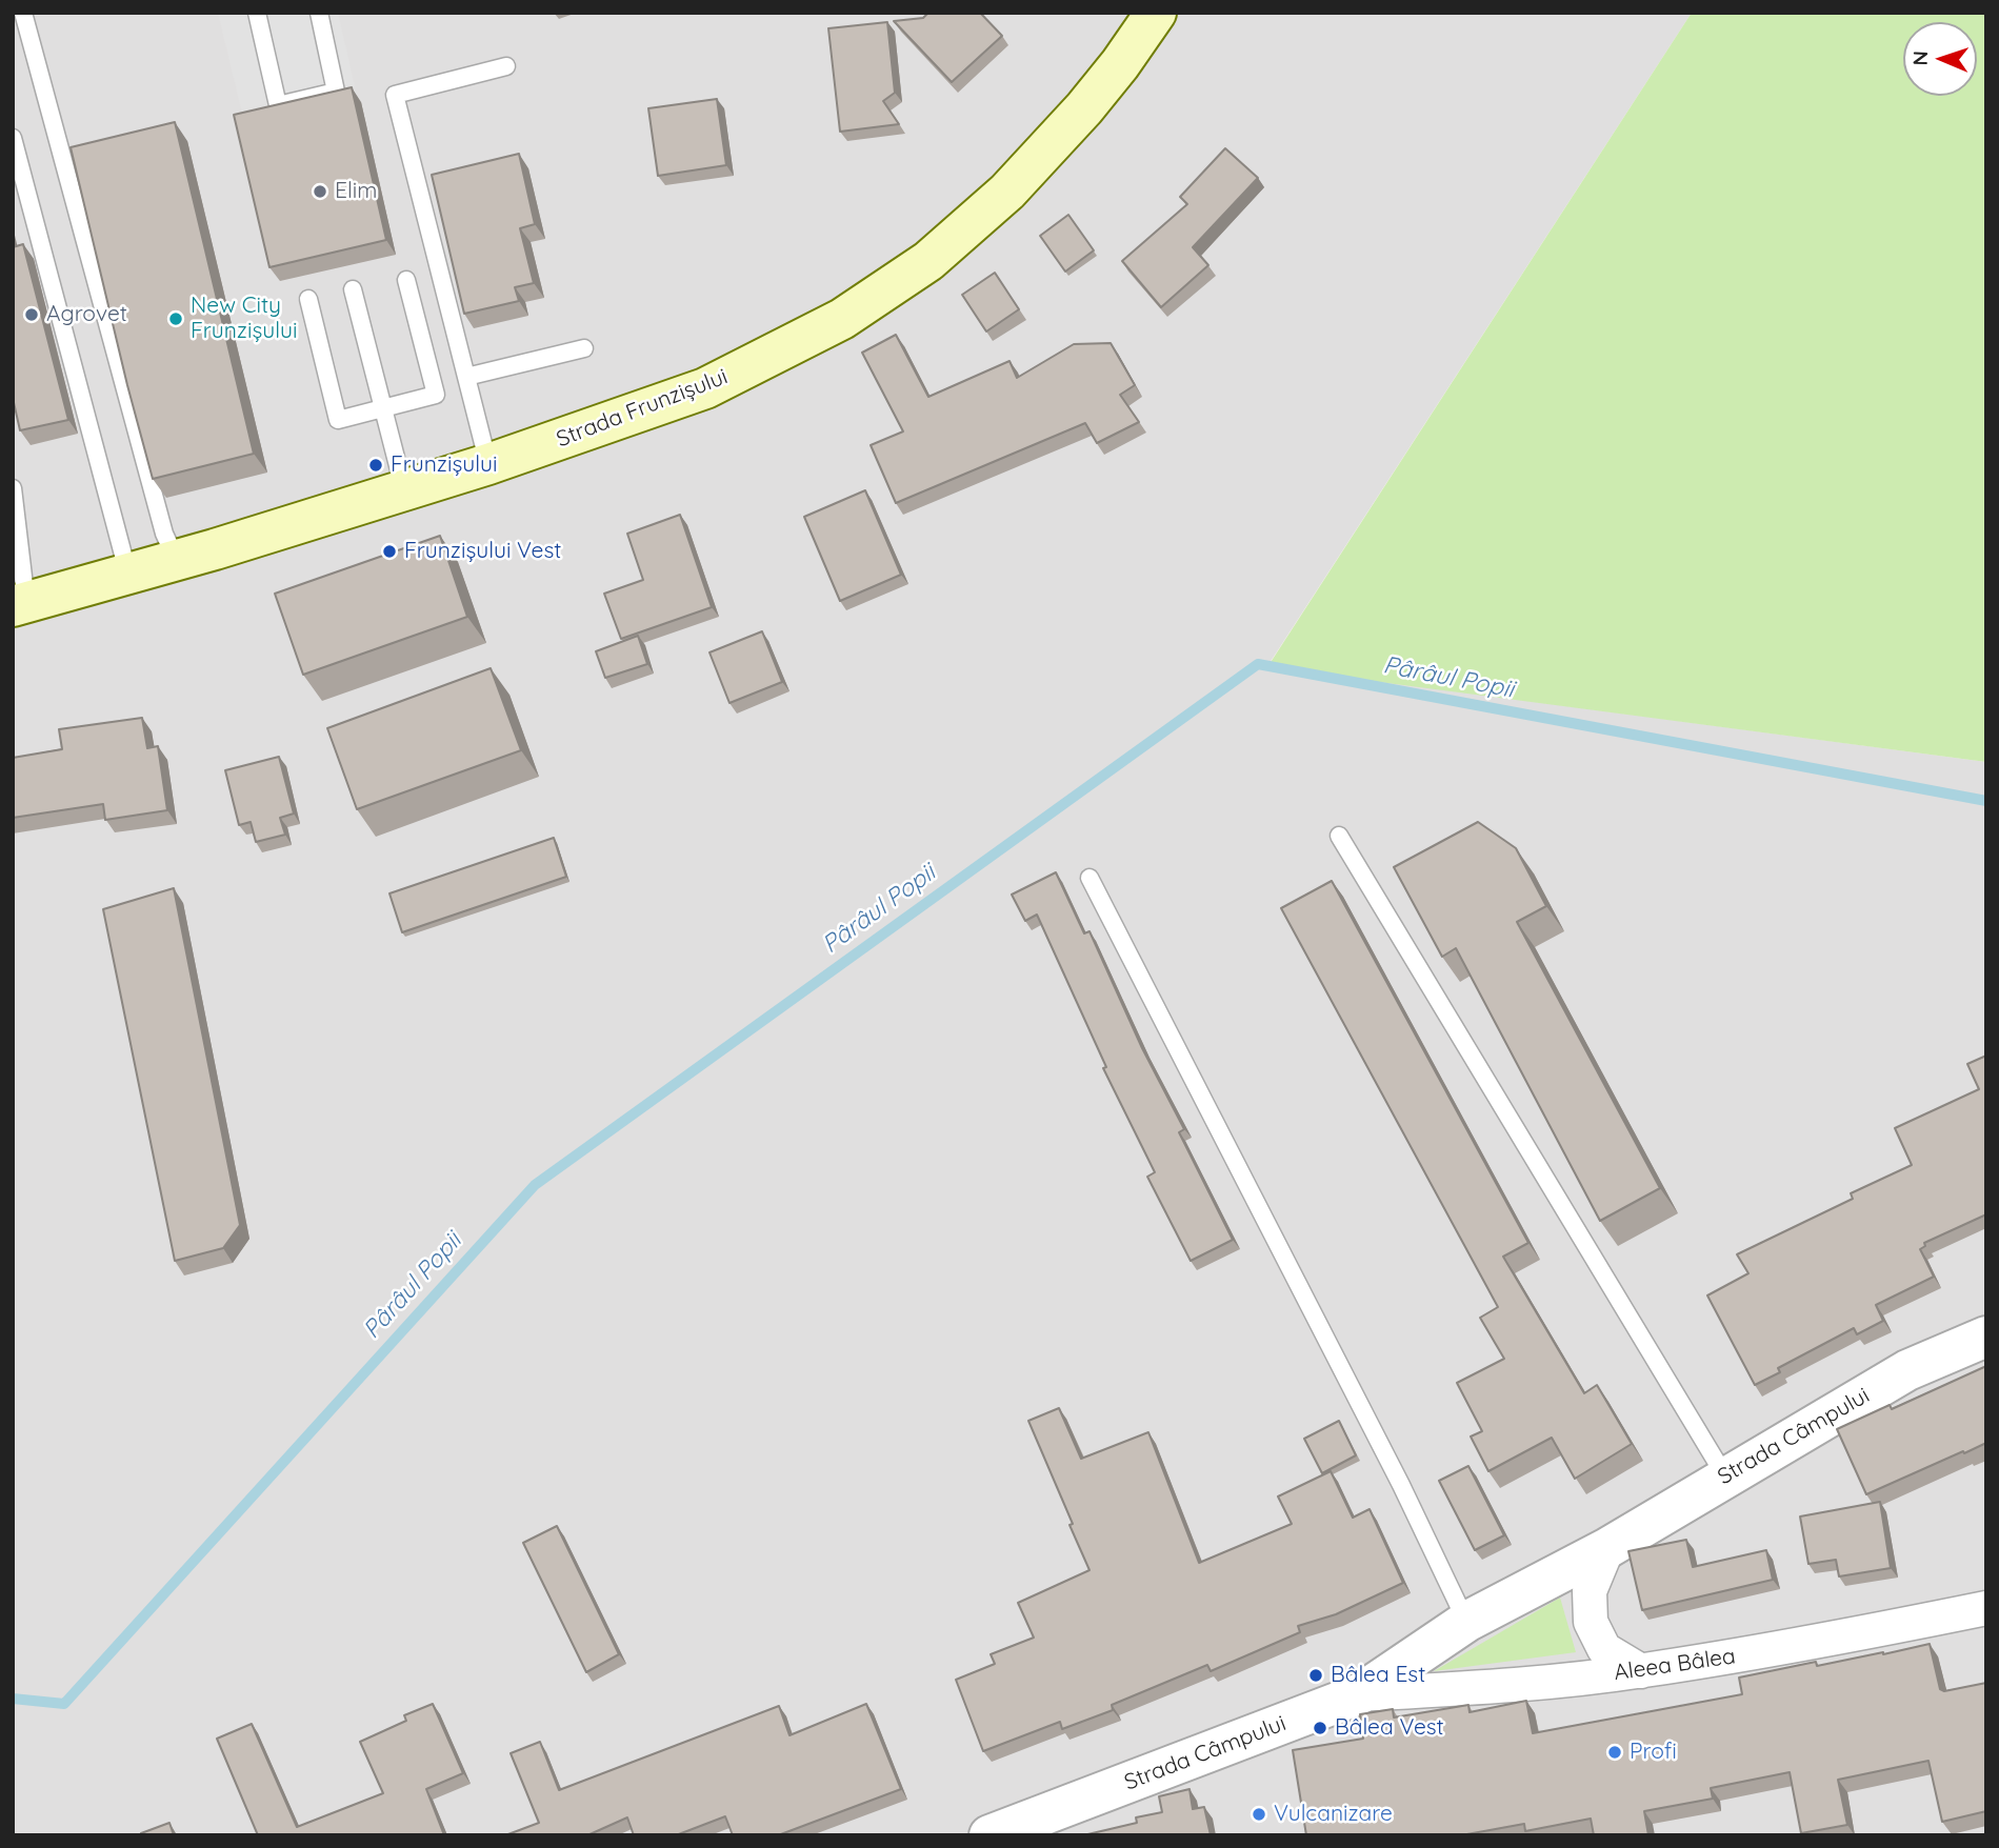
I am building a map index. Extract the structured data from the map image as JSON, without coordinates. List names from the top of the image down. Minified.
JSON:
{"streets":{"main road":["Strada Frunzișului"],"street":["Strada Câmpului","Aleea Bâlea"]},"crossings":[["Strada Câmpului","Aleea Bâlea"]],"water":["Pârâul Popii"],"places":["Elim","Agrovet","New City Frunzișului","Frunzișului","Frunzișului Vest","Bâlea Est","Bâlea Vest","Profi","Vulcanizare"],"north":"left"}
